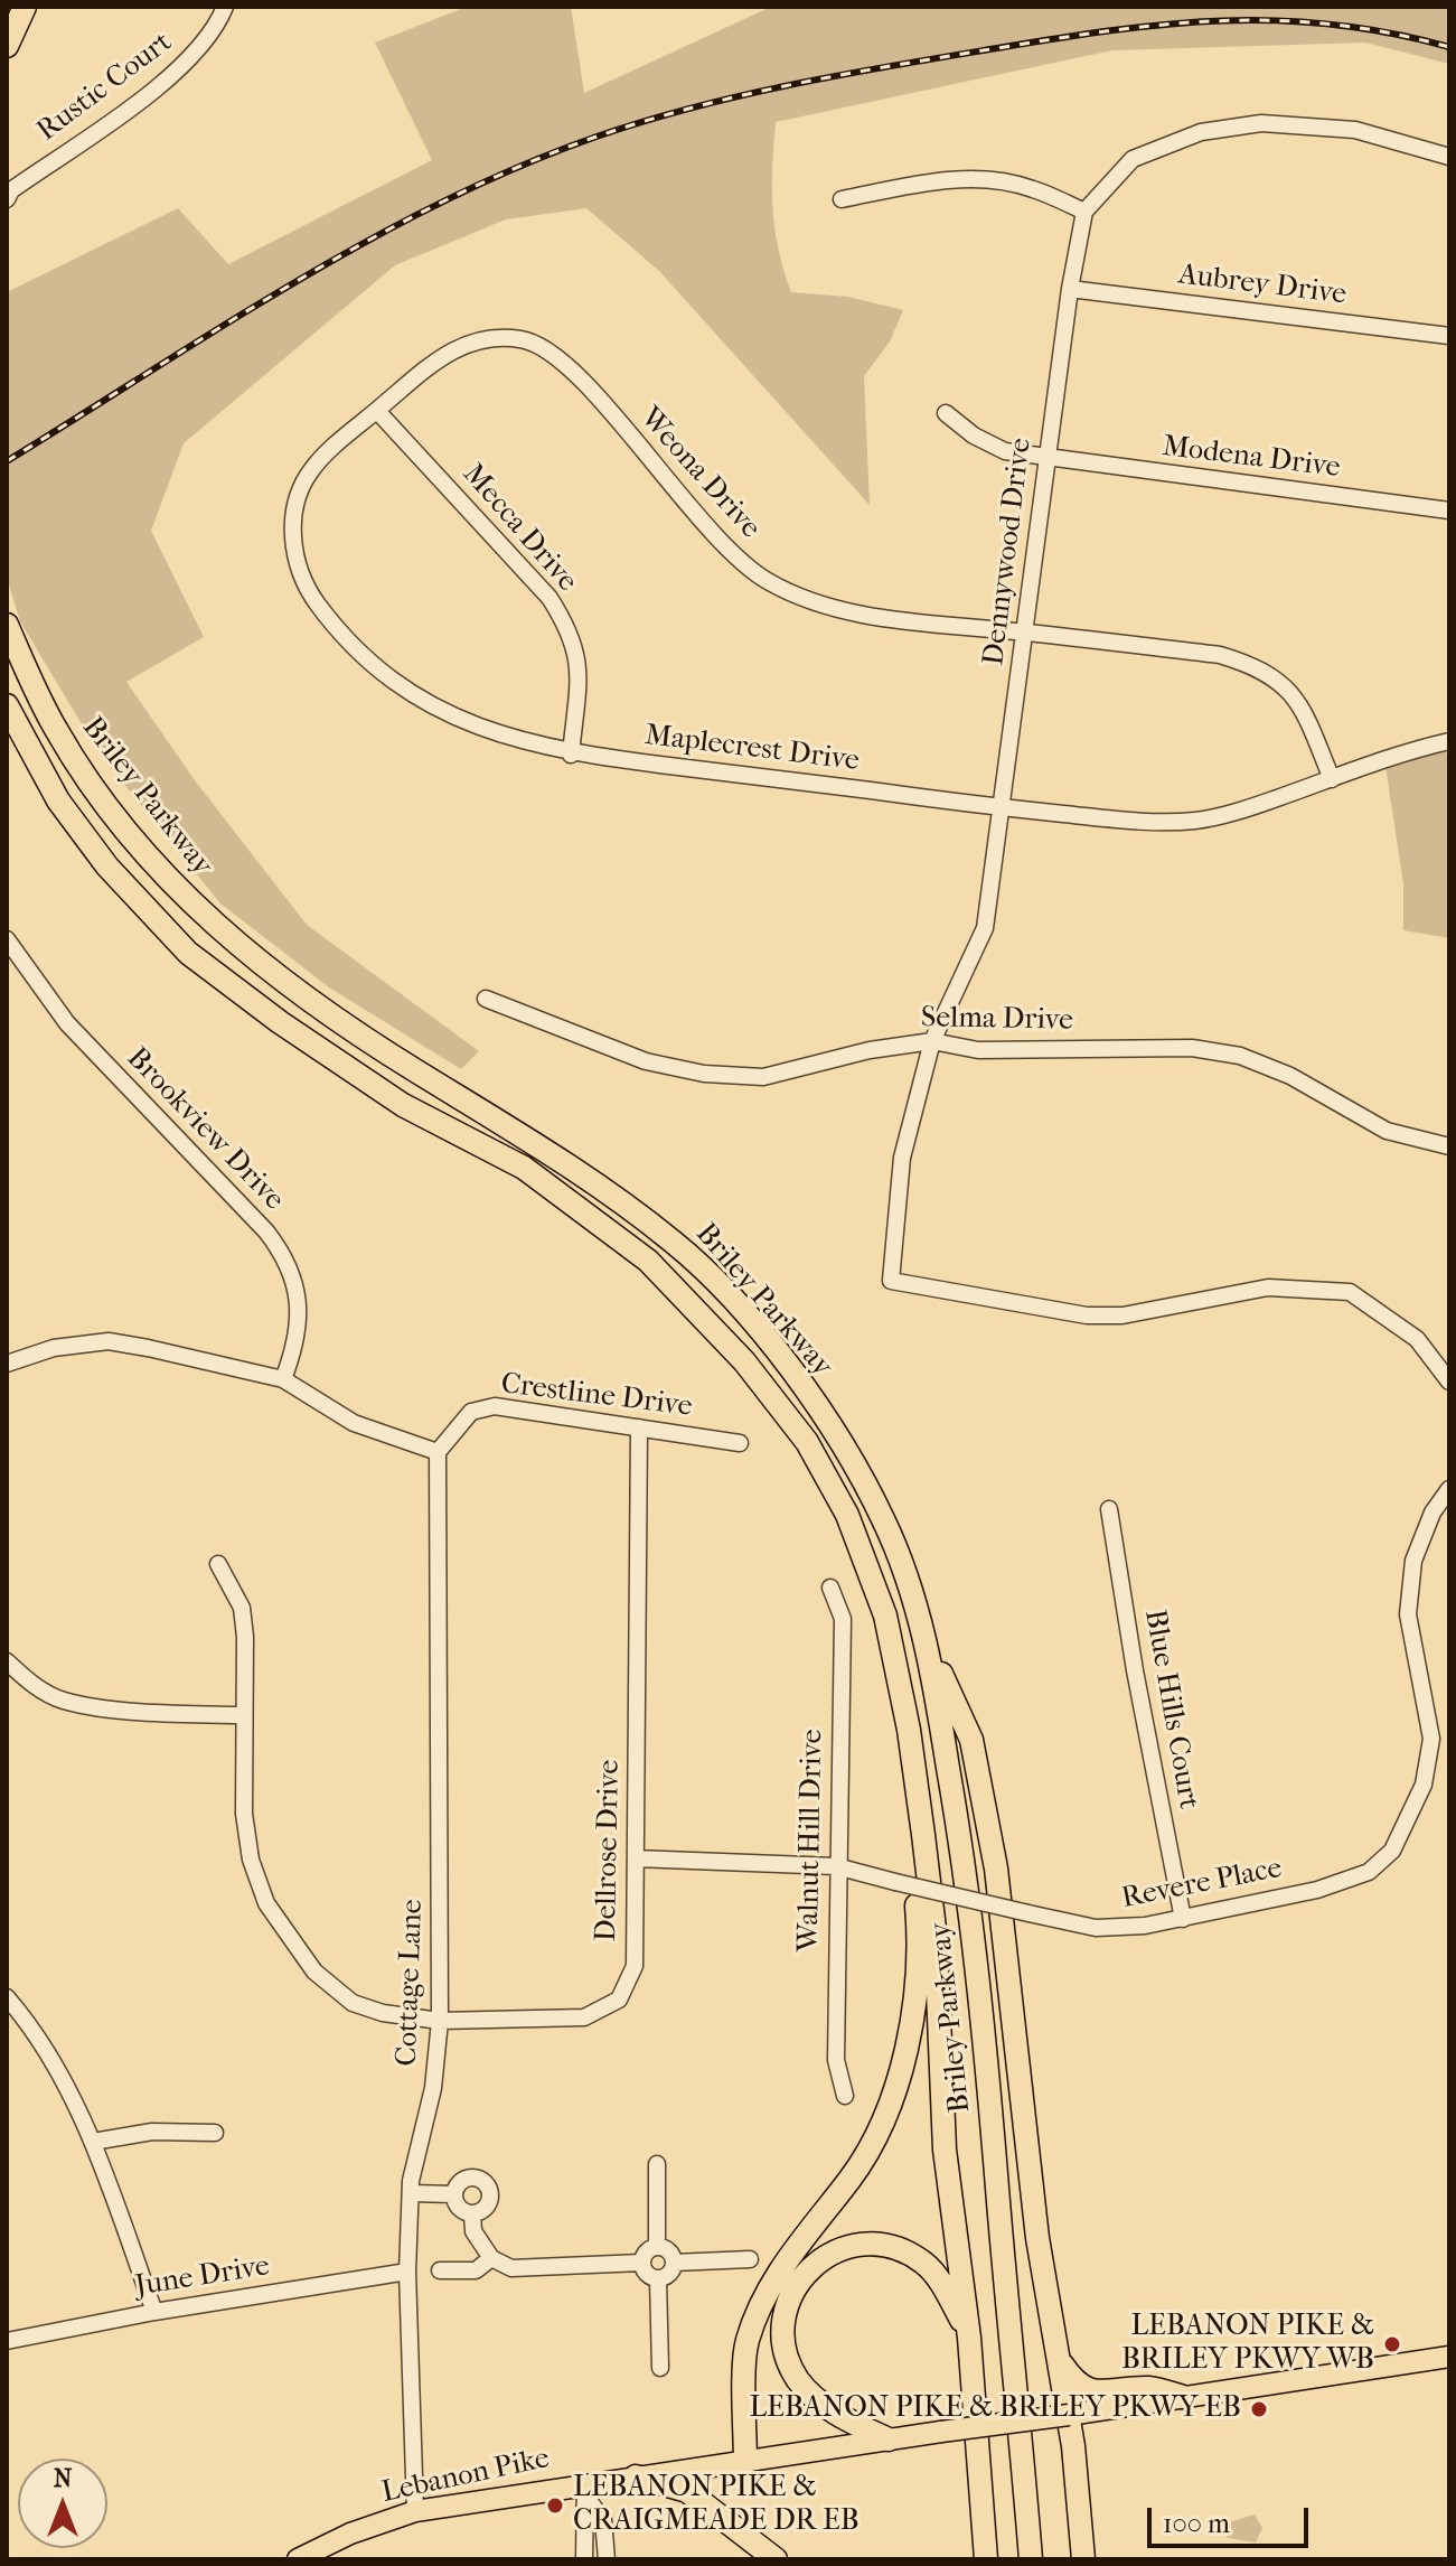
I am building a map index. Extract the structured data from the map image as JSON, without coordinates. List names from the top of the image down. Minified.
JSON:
{"streets":{"highway":["Briley Parkway"],"main road":["Lebanon Pike"],"street":["Rustic Court","Aubrey Drive","Modena Drive","Weona Drive","Mecca Drive","Dennywood Drive","Maplecrest Drive","Selma Drive","Brookview Drive","Crestline Drive","Blue Hills Court","Walnut Hill Drive","Dellrose Drive","Revere Place","Cottage Lane","June Drive"]},"crossings":[["Aubrey Drive","Dennywood Drive"],["Modena Drive","Dennywood Drive"],["Weona Drive","Mecca Drive"],["Weona Drive","Dennywood Drive"],["Weona Drive","Maplecrest Drive"],["Mecca Drive","Maplecrest Drive"],["Dennywood Drive","Maplecrest Drive"],["Dennywood Drive","Selma Drive"],["Crestline Drive","Dellrose Drive"],["Crestline Drive","Cottage Lane"],["Blue Hills Court","Revere Place"],["Walnut Hill Drive","Revere Place"],["Dellrose Drive","Revere Place"],["Dellrose Drive","Cottage Lane"],["Cottage Lane","June Drive"],["Cottage Lane","Lebanon Pike"]],"places":["LEBANON PIKE & BRILEY PKWY WB","LEBANON PIKE & BRILEY PKWY EB","LEBANON PIKE & CRAIGMEADE DR EB"],"scale_bar":"100 m","north":"top"}
